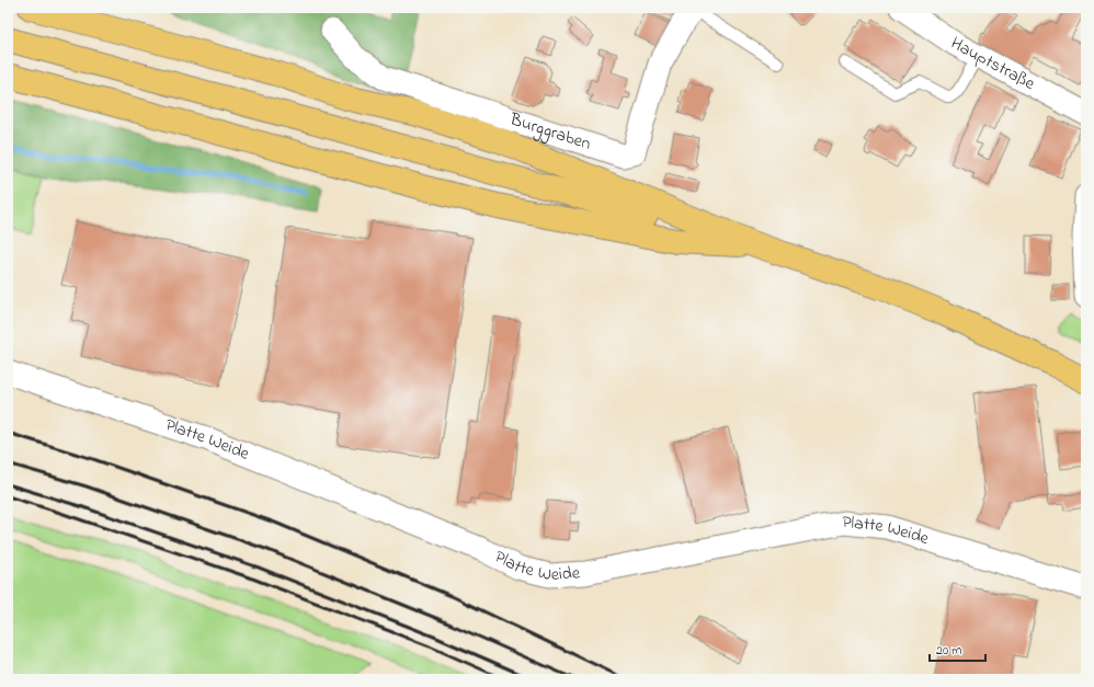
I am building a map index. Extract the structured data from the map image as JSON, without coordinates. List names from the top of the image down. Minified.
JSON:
{"streets":{"street":["Hauptstraße","Burggraben","Platte Weide"]},"scale_bar":"20 m"}
